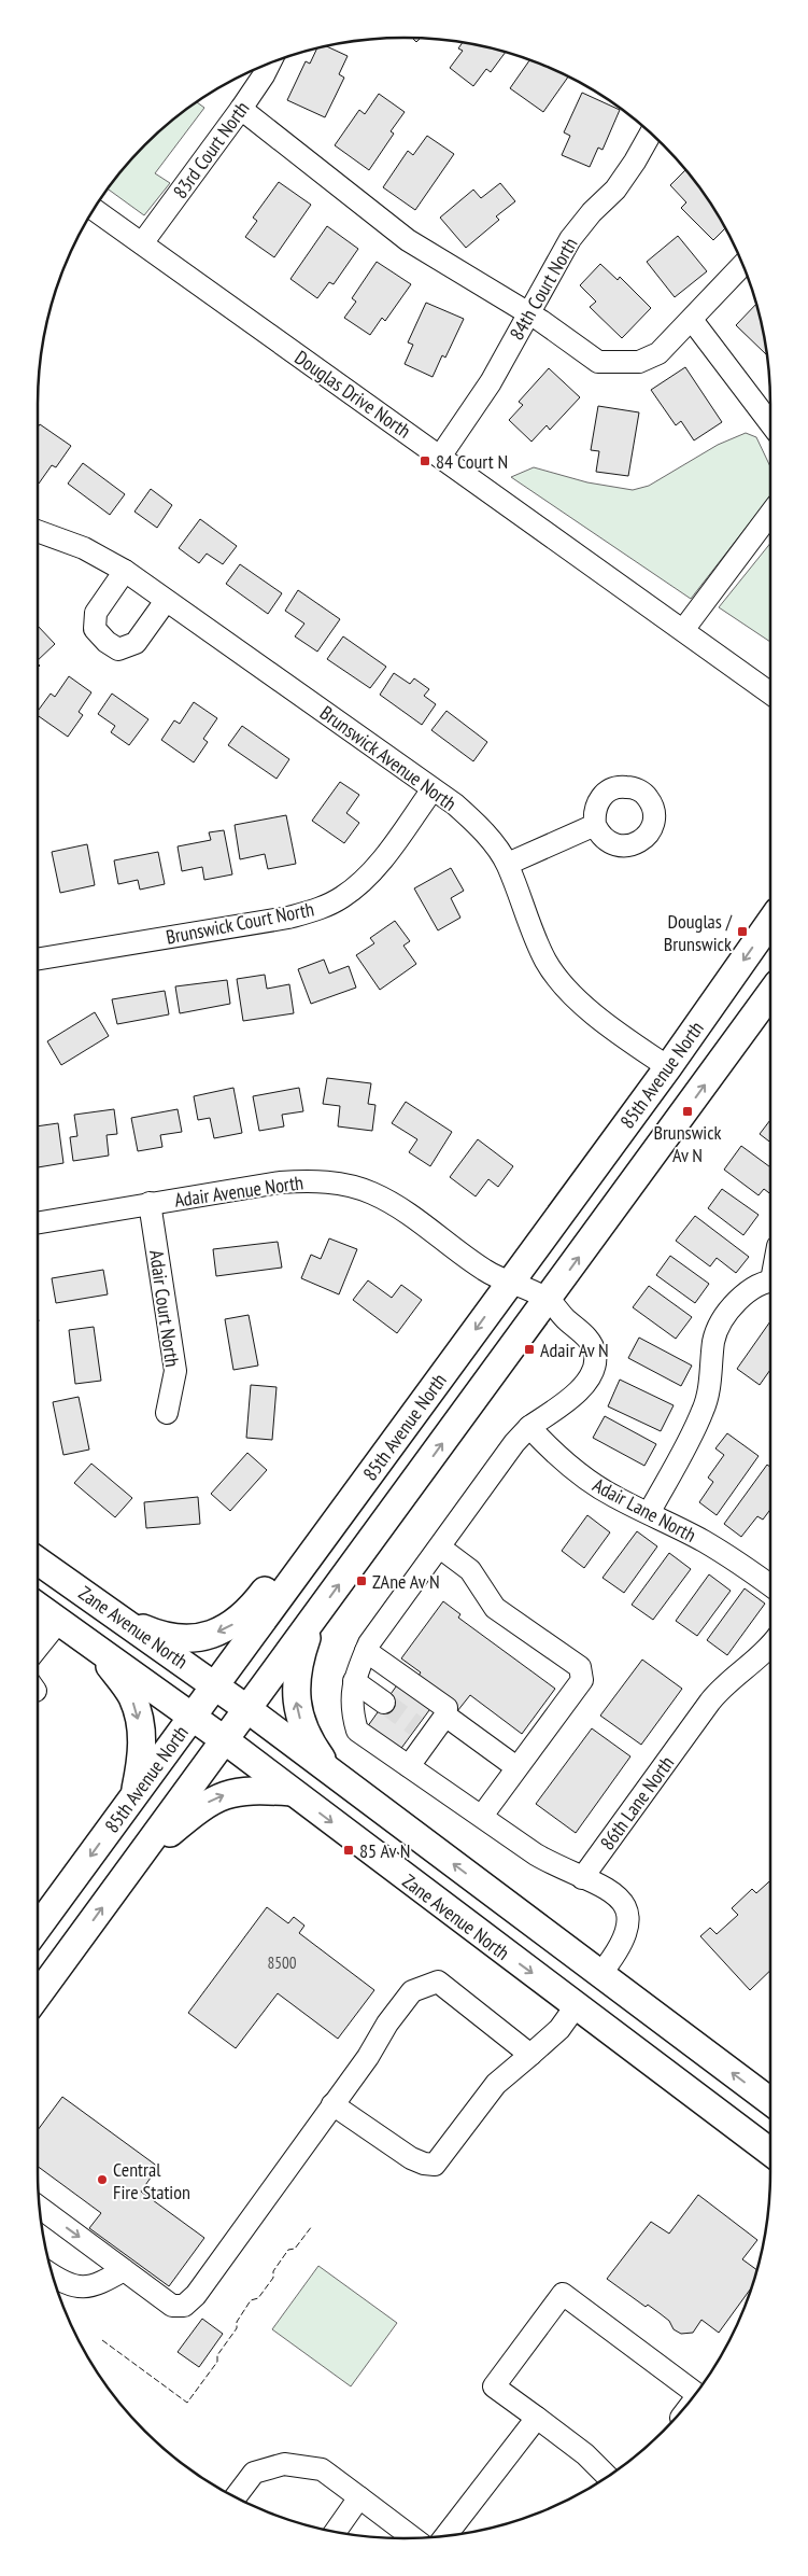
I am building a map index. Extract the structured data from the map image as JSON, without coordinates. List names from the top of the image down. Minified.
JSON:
{"streets":{"main road":["85th Avenue North","Zane Avenue North"],"street":["83rd Court North","84th Court North","Douglas Drive North","Brunswick Avenue North","Brunswick Court North","Adair Avenue North","Adair Court North","Adair Lane North","86th Lane North"]},"crossings":[["83rd Court North","Douglas Drive North"],["84th Court North","Douglas Drive North"],["Brunswick Avenue North","Brunswick Court North"],["Brunswick Avenue North","85th Avenue North"],["85th Avenue North","Adair Avenue North"],["85th Avenue North","Zane Avenue North"],["Adair Avenue North","Adair Court North"]],"places":{"transit":["84 Court N","Douglas / Brunswick","Brunswick Av N","Adair Av N","ZAne Av N","85 Av N"],"other":["Central Fire Station"]},"house_numbers":["8500"]}
